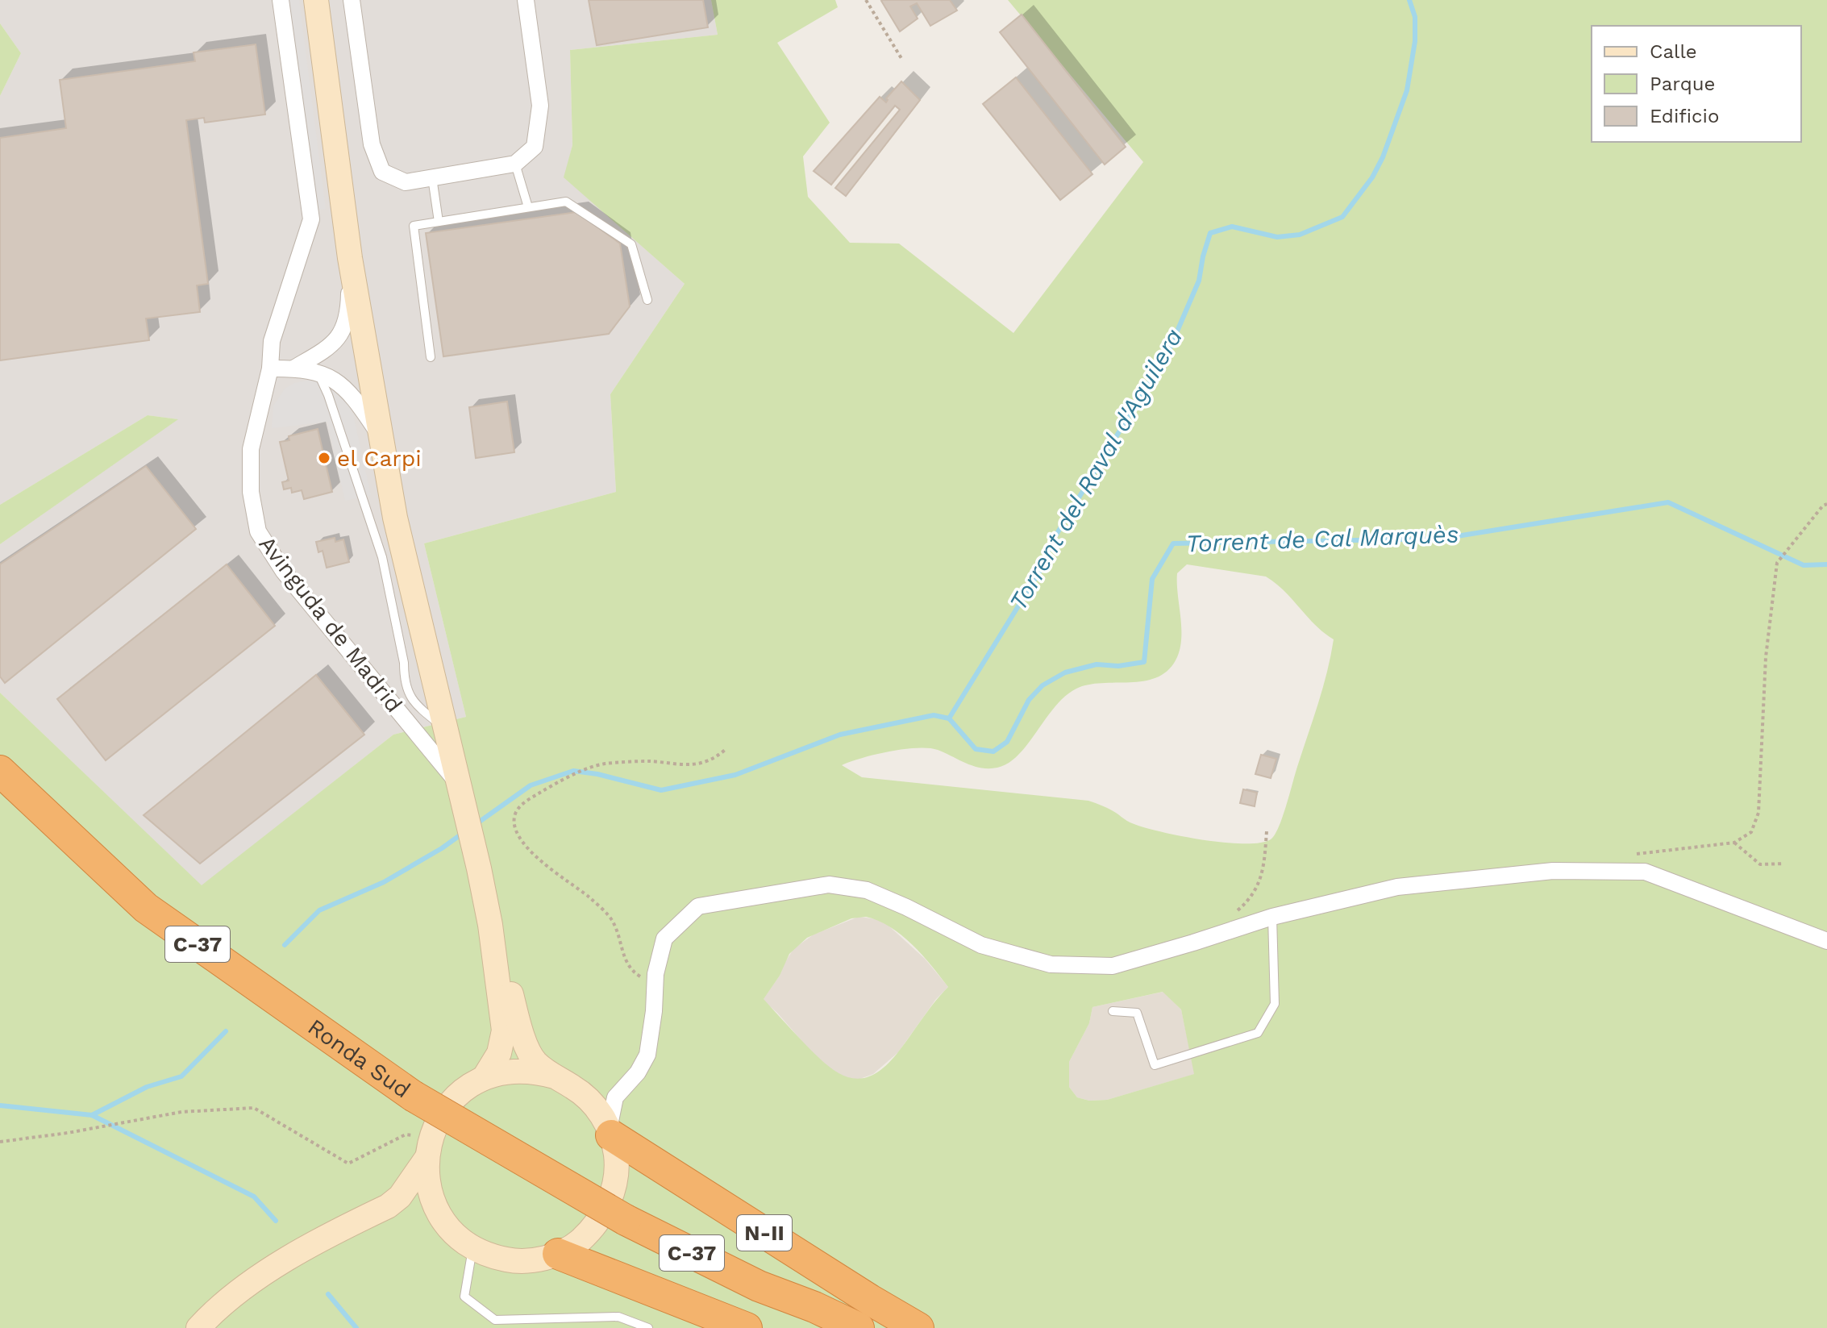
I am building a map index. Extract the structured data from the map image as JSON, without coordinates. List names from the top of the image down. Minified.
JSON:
{"streets":{"highway":["C-37","Ronda Sud","N-II"],"street":["Avinguda de Madrid"]},"crossings":[["Avinguda de Madrid","N-II"]],"water":["Torrent del Raval d'Aguilera","Torrent de Cal Marquès"],"places":["el Carpi"],"legend":["Calle","Parque","Edificio"]}
